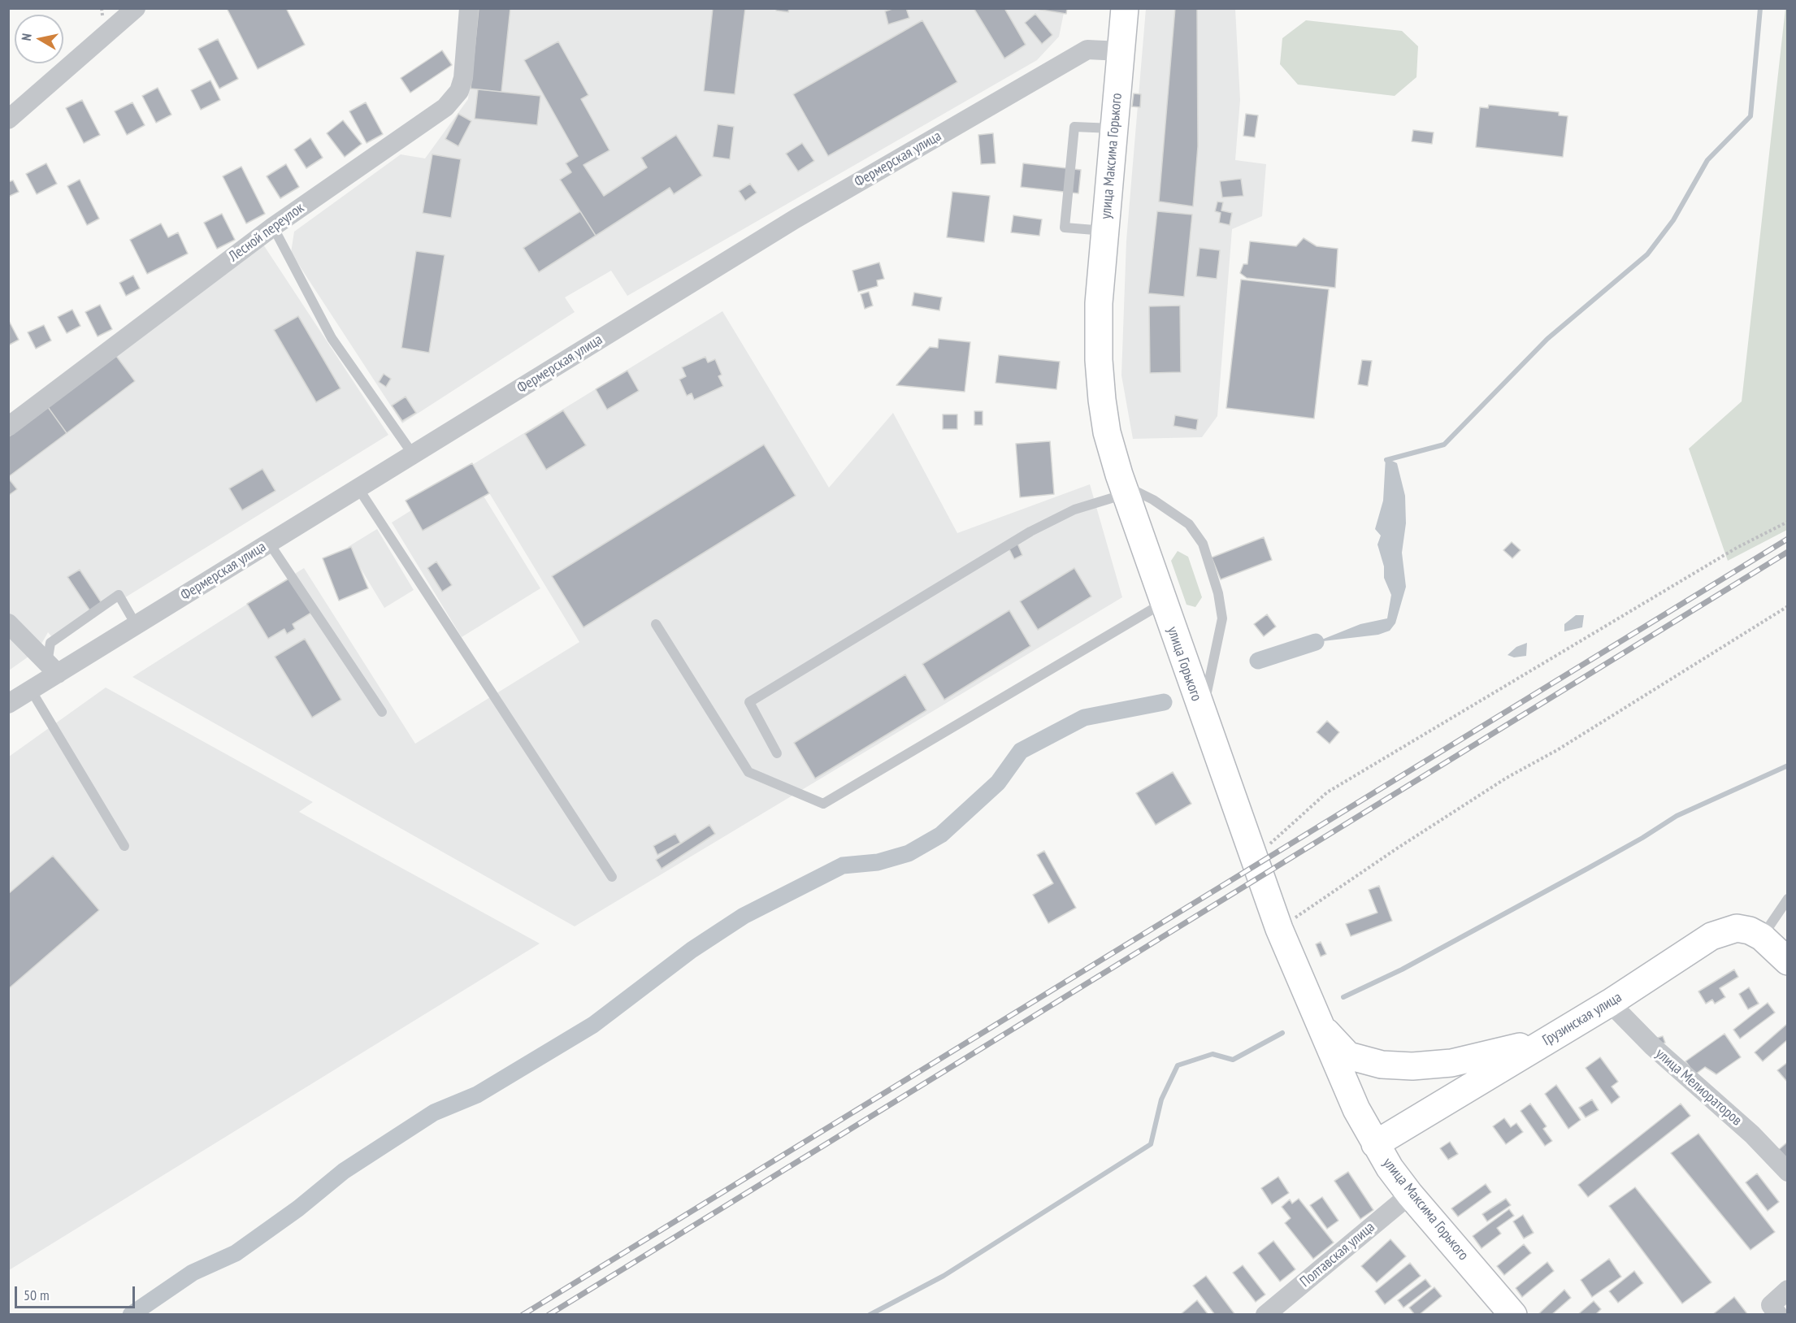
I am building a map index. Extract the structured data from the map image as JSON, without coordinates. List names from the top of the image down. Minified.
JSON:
{"streets":{"main road":["улица Максима Горького","улица Горького","Грузинская улица"],"street":["Фермерская улица","Лесной переулок","улица Мелиораторов","Полтавская улица"]},"crossings":[["улица Максима Горького","Фермерская улица"],["улица Максима Горького","улица Горького"],["улица Максима Горького","Грузинская улица"],["улица Максима Горького","Полтавская улица"],["Грузинская улица","улица Мелиораторов"]],"scale_bar":"50 m","north":"left"}
